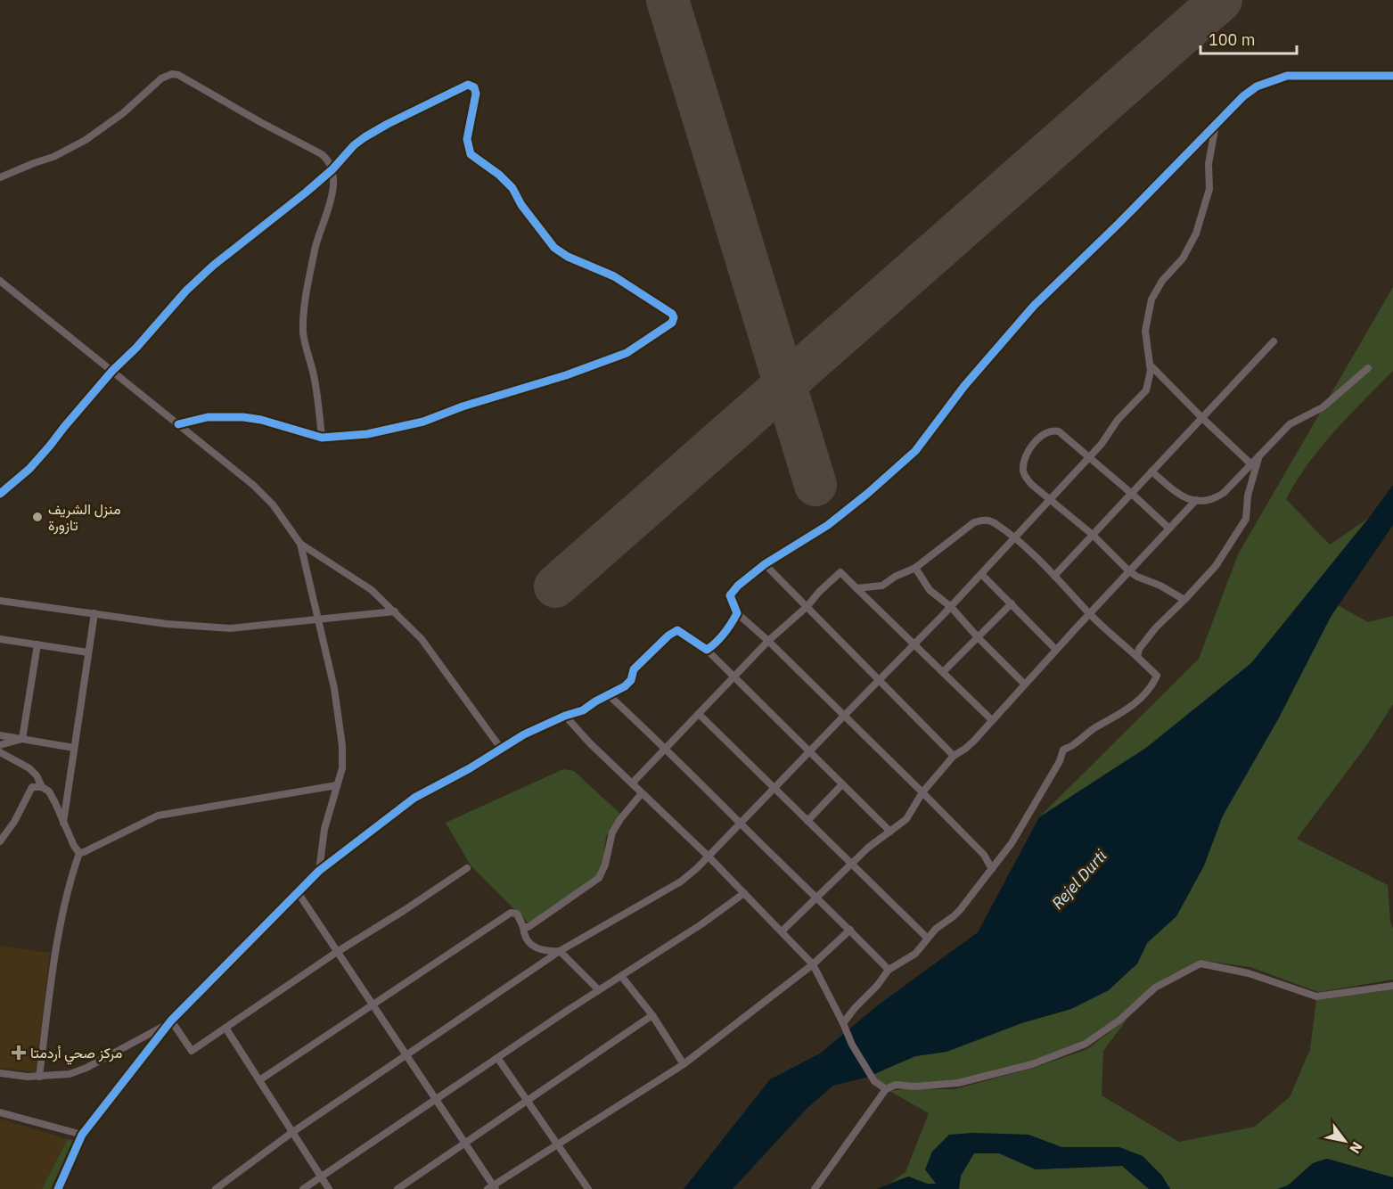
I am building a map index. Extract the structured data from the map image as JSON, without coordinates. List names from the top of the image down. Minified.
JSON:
{"water":["Rejel Durti"],"places":{"other":["منزل الشريف تازورة"],"health":["مركز صحي أردمتا"]},"scale_bar":"100 m","north":"bottom right"}
